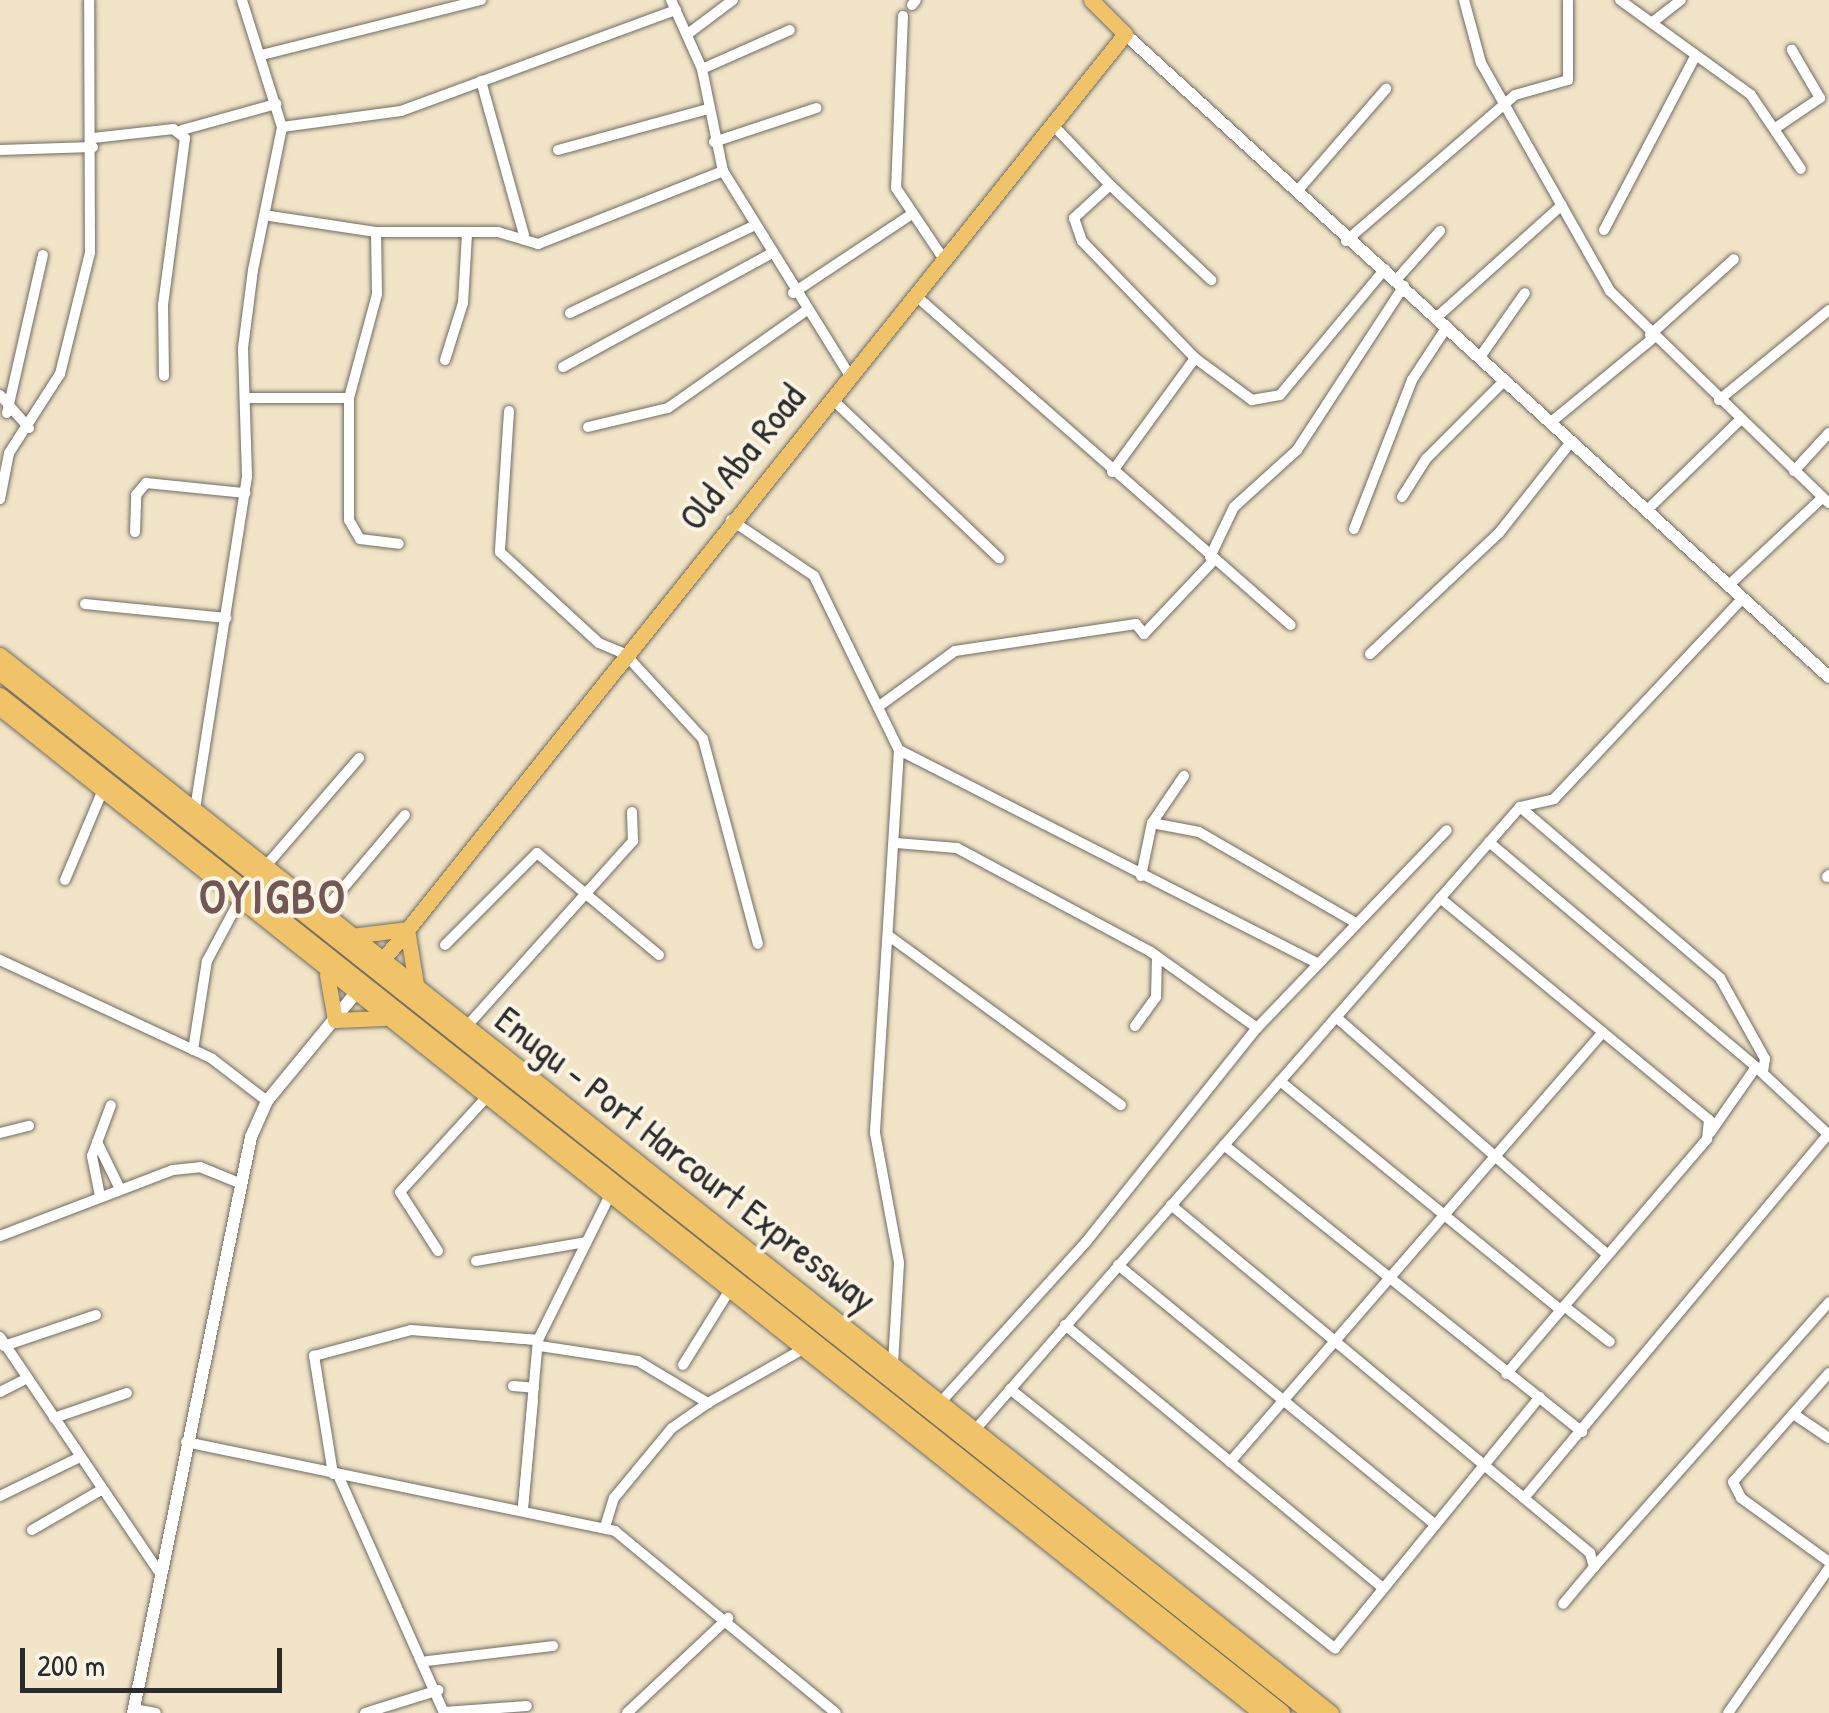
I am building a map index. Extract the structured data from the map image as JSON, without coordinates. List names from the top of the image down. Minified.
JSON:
{"streets":{"highway":["Enugu - Port Harcourt Expressway"],"main road":["Old Aba Road"]},"crossings":[["Old Aba Road","Enugu - Port Harcourt Expressway"]],"districts":["OYIGBO"],"scale_bar":"200 m"}
